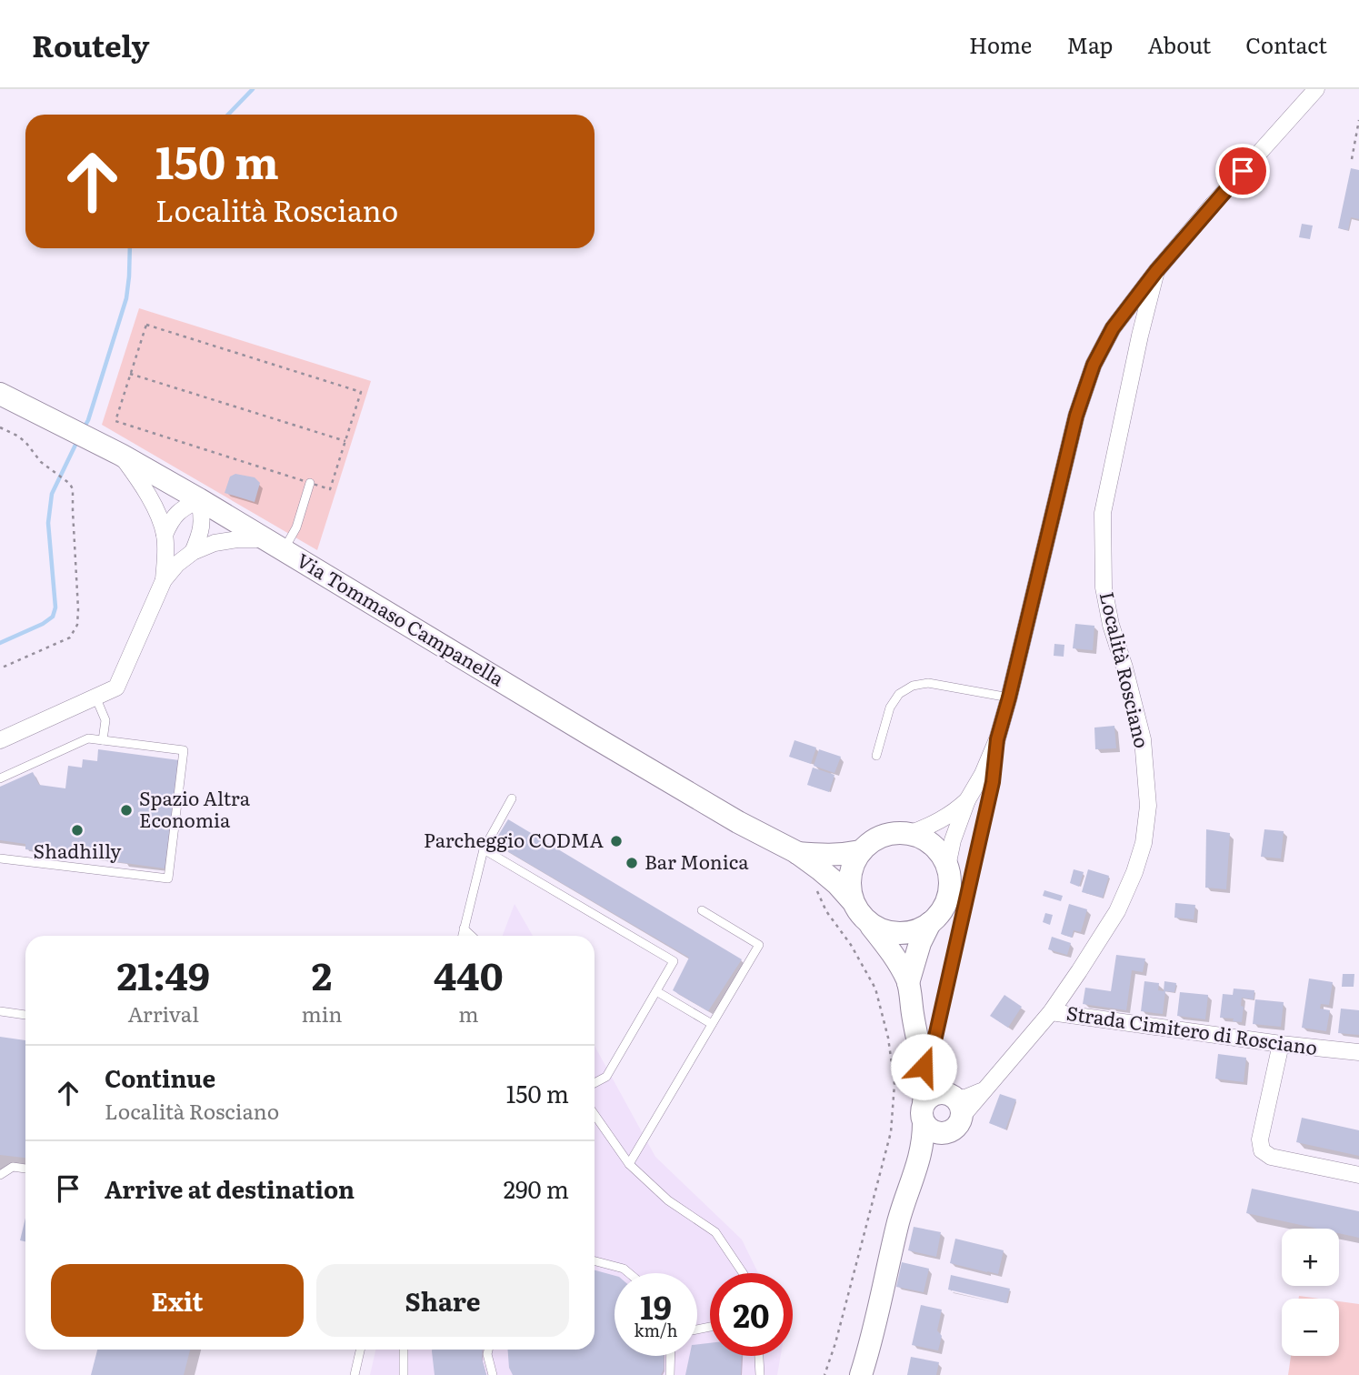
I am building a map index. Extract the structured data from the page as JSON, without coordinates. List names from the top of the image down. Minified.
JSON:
{"streets":{"main road":["Via Tommaso Campanella"],"street":["Località Rosciano","Strada Cimitero di Rosciano"]},"crossings":[["Via Tommaso Campanella","Località Rosciano"],["Località Rosciano","Strada Cimitero di Rosciano"]],"places":["Spazio Altra Economia","Shadhilly","Parcheggio CODMA","Bar Monica"],"page":{"header":"Routely","nav":["Home","Map","About","Contact"],"turn":["150 m","Località Rosciano"],"eta":["21:49","Arrival","2","min","440","m"],"list":[{"name":"Continue","note":"Località Rosciano","value":"150 m"},{"name":"Arrive at destination","value":"290 m"}],"map_buttons":["+","−"],"buttons":["Exit","Share"],"speed":"19 km/h","limit":"20"}}
